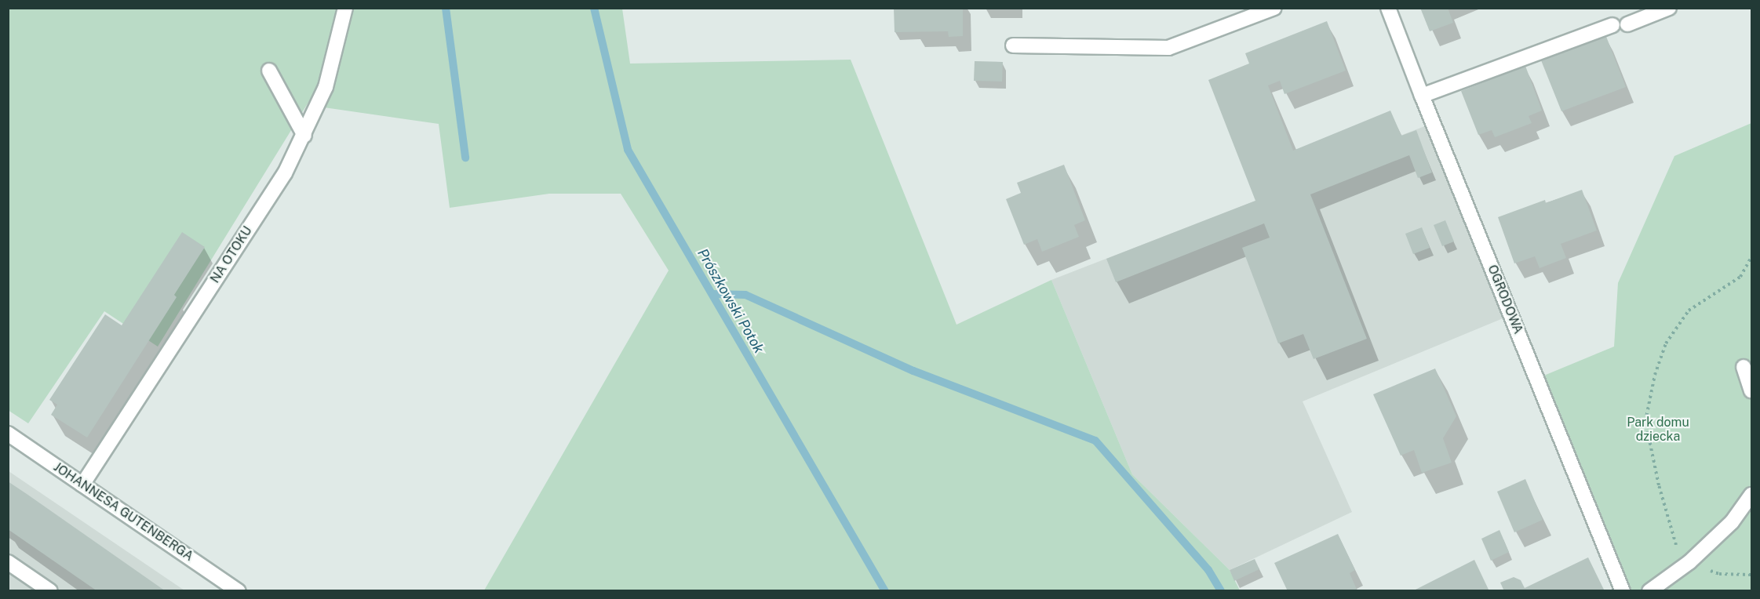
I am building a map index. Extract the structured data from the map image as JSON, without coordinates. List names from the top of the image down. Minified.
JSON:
{"streets":{"street":["NA OTOKU","OGRODOWA","JOHANNESA GUTENBERGA"]},"crossings":[["NA OTOKU","JOHANNESA GUTENBERGA"]],"water":["Prószkowski Potok"],"parks":["Park domu dziecka"]}
